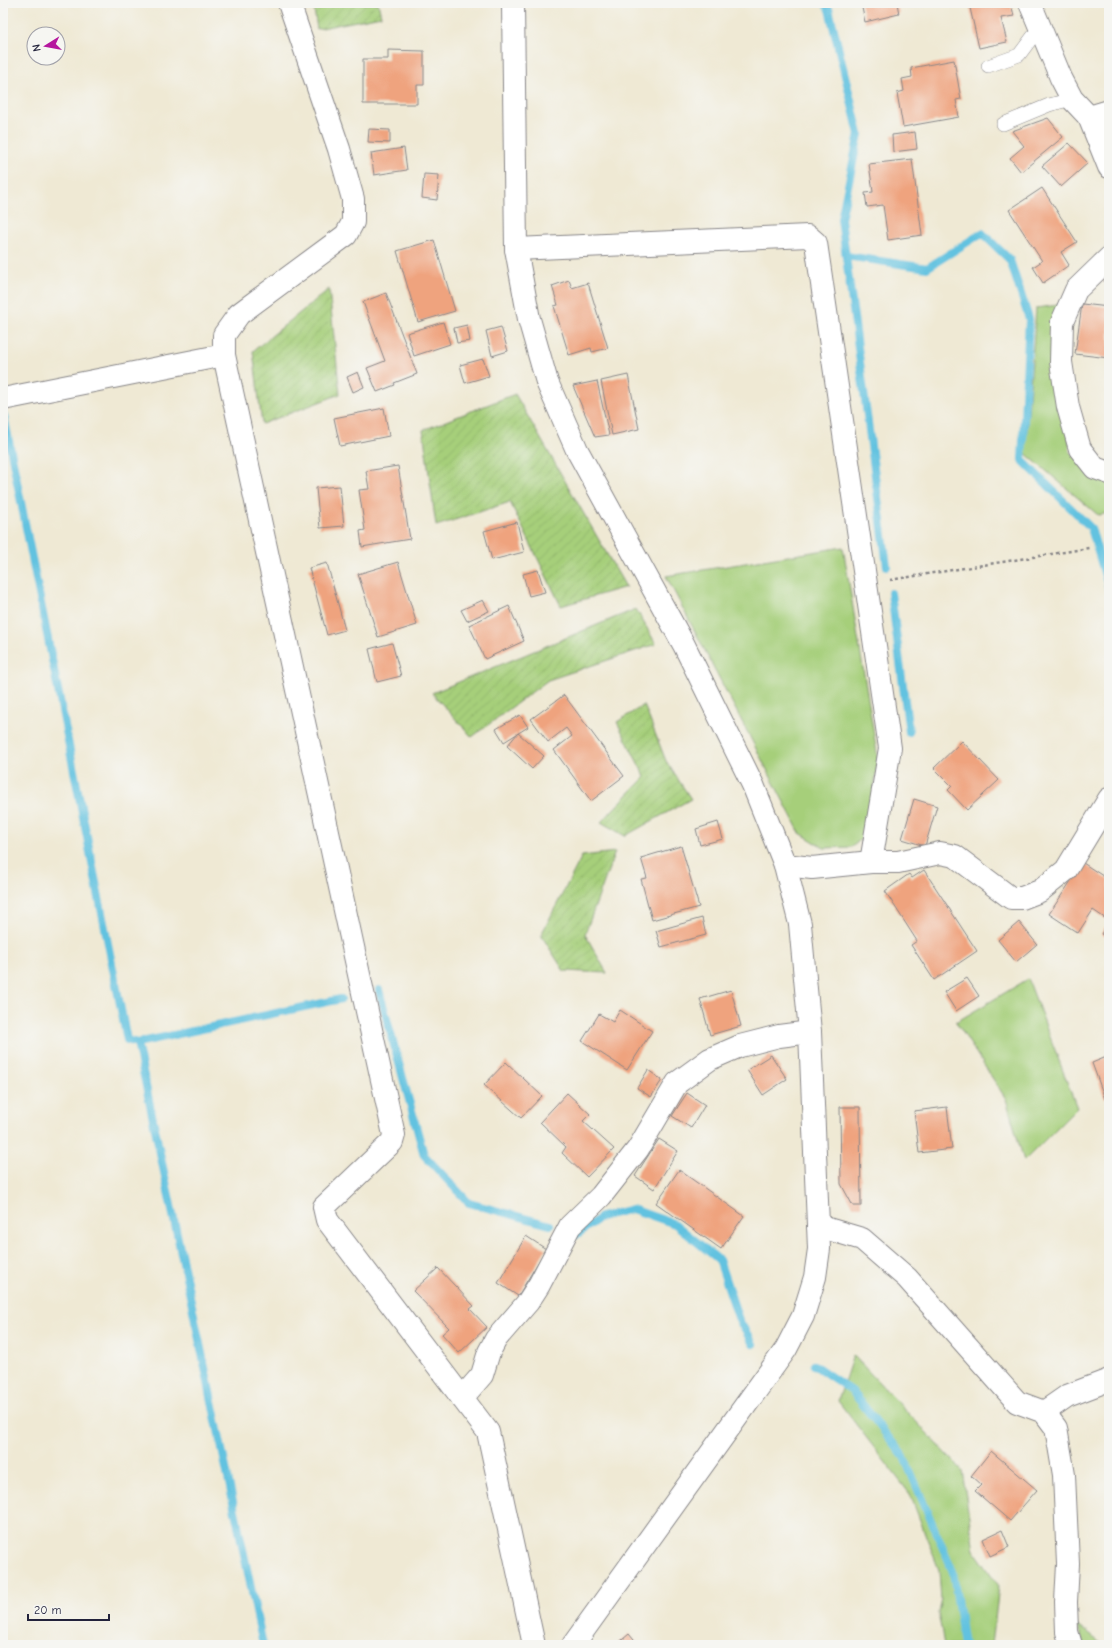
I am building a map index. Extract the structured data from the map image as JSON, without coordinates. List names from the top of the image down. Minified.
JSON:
{"scale_bar":"20 m","north":"left"}
